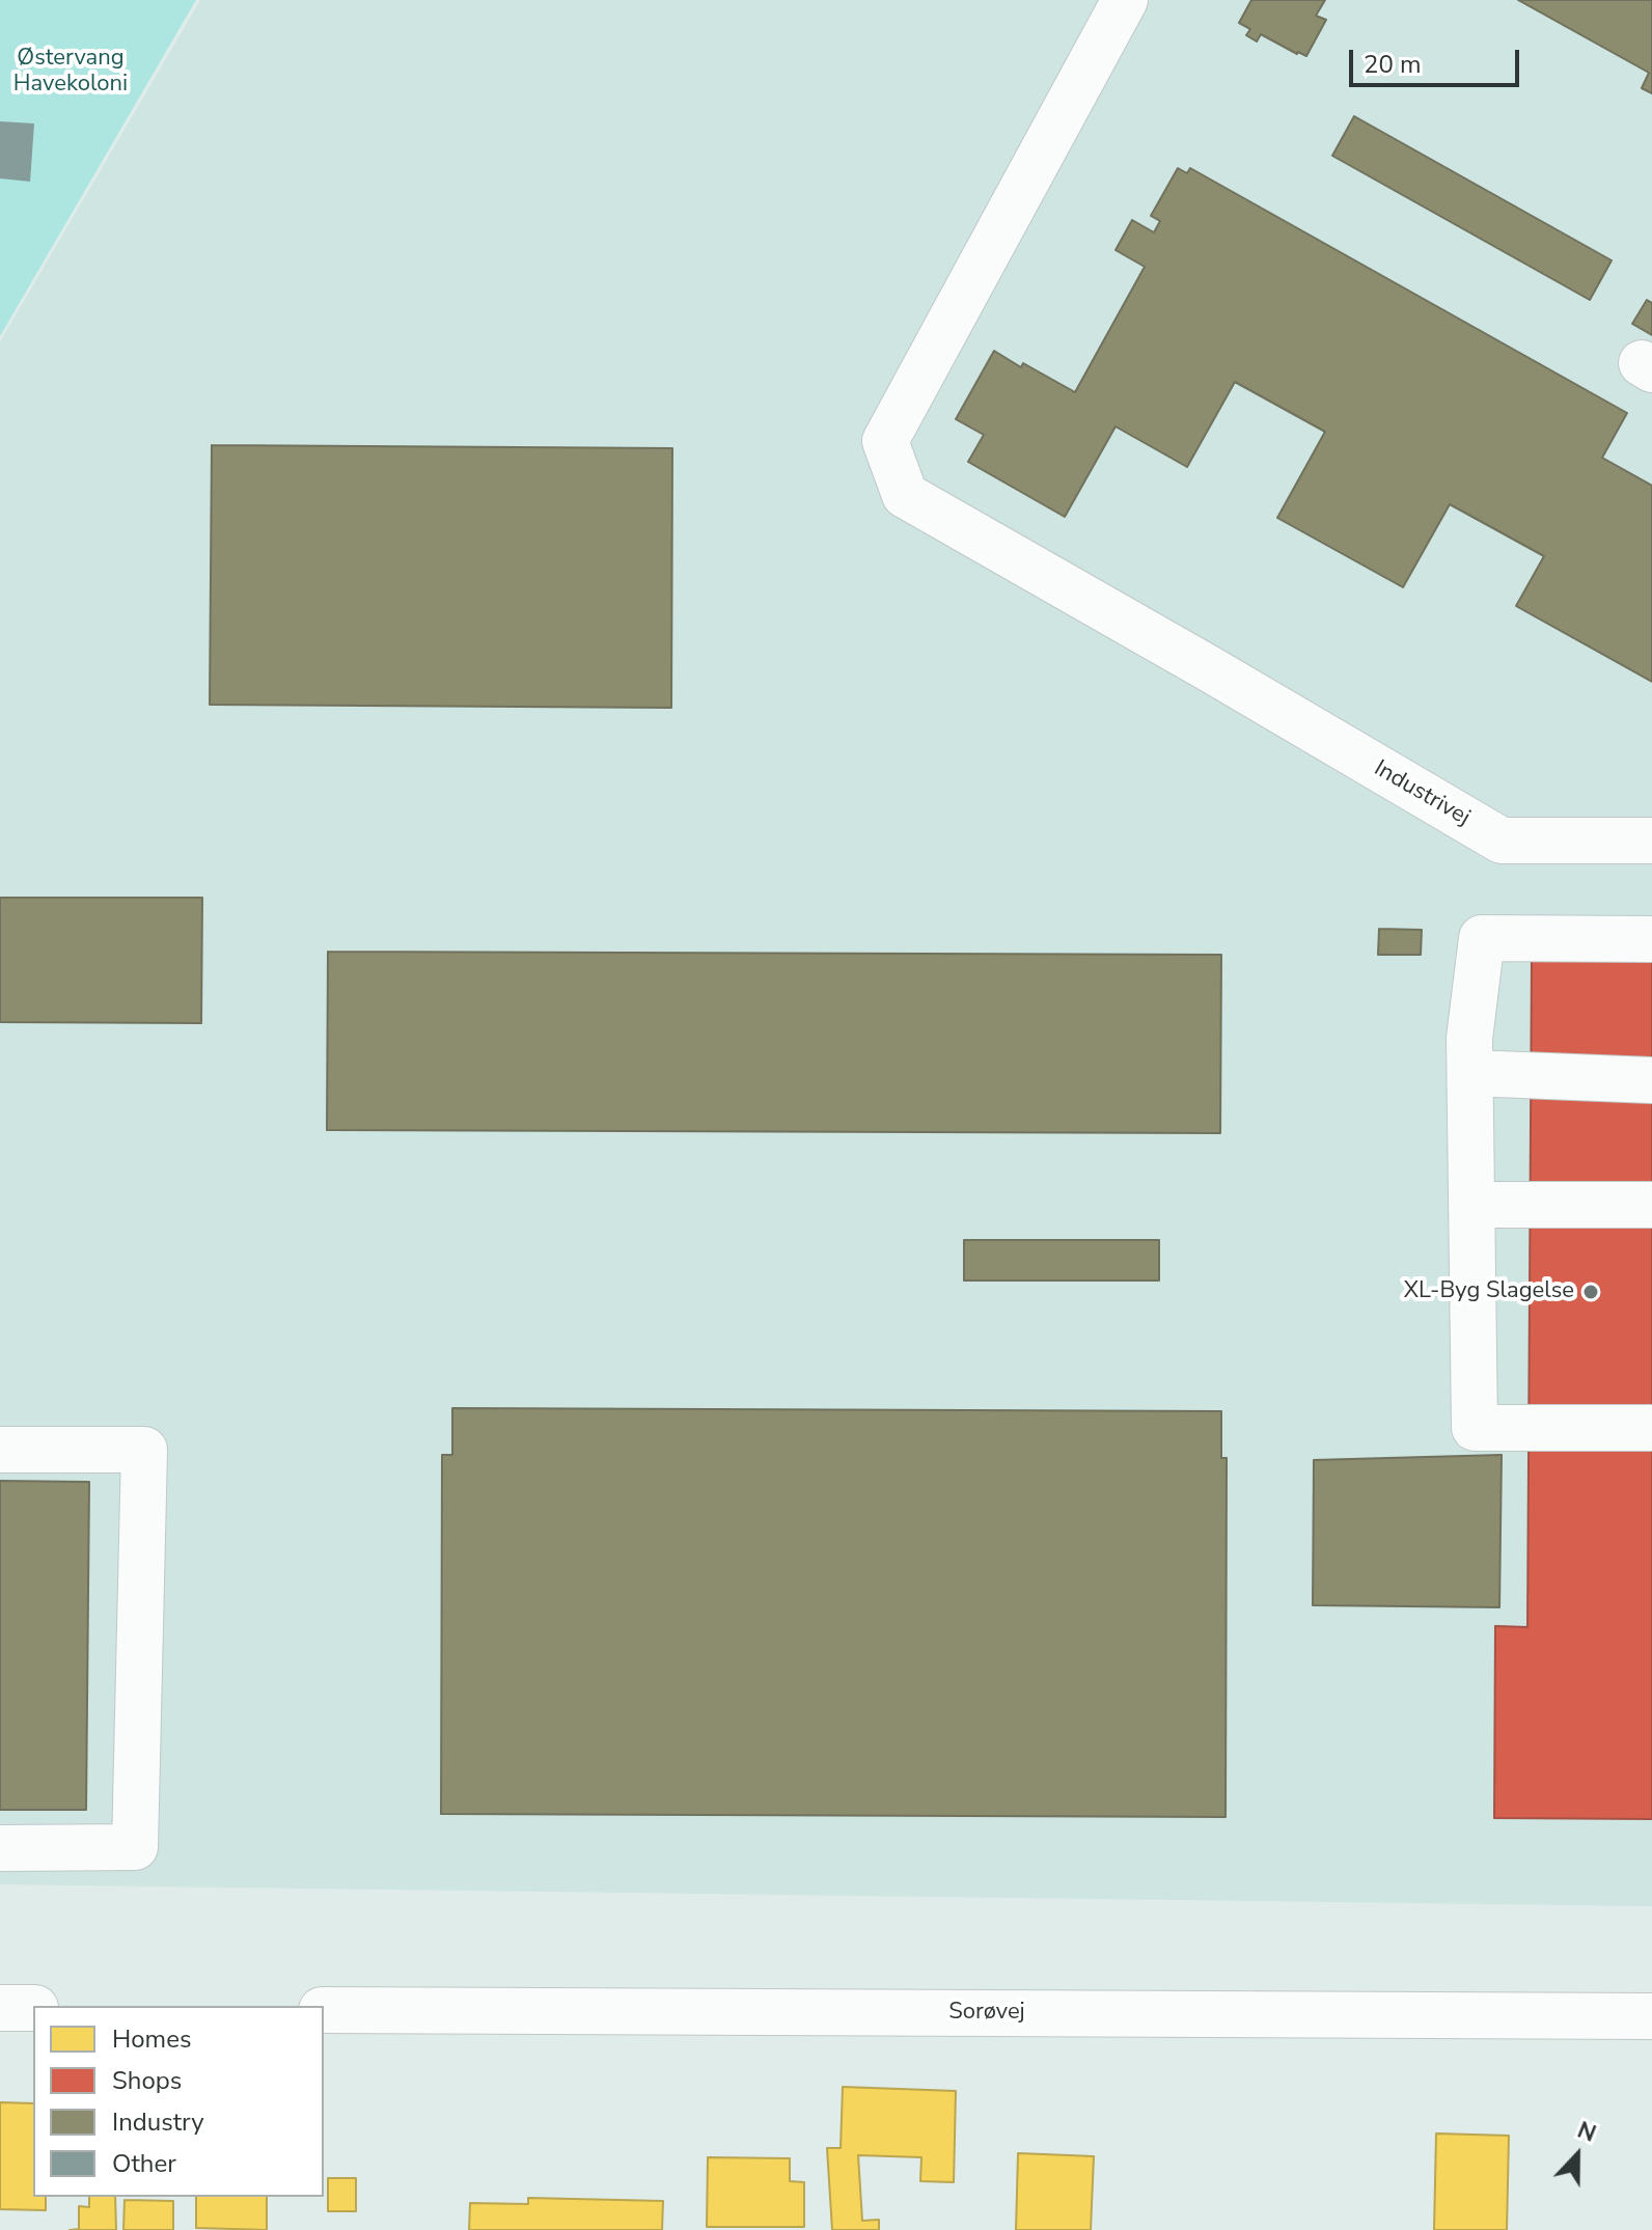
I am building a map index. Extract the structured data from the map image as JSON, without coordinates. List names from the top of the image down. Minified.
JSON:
{"streets":{"street":["Industrivej","Sorøvej"]},"parks":["Østervang Havekoloni"],"places":["XL-Byg Slagelse"],"legend":["Homes","Shops","Industry","Other"],"scale_bar":"20 m","north":"top"}
